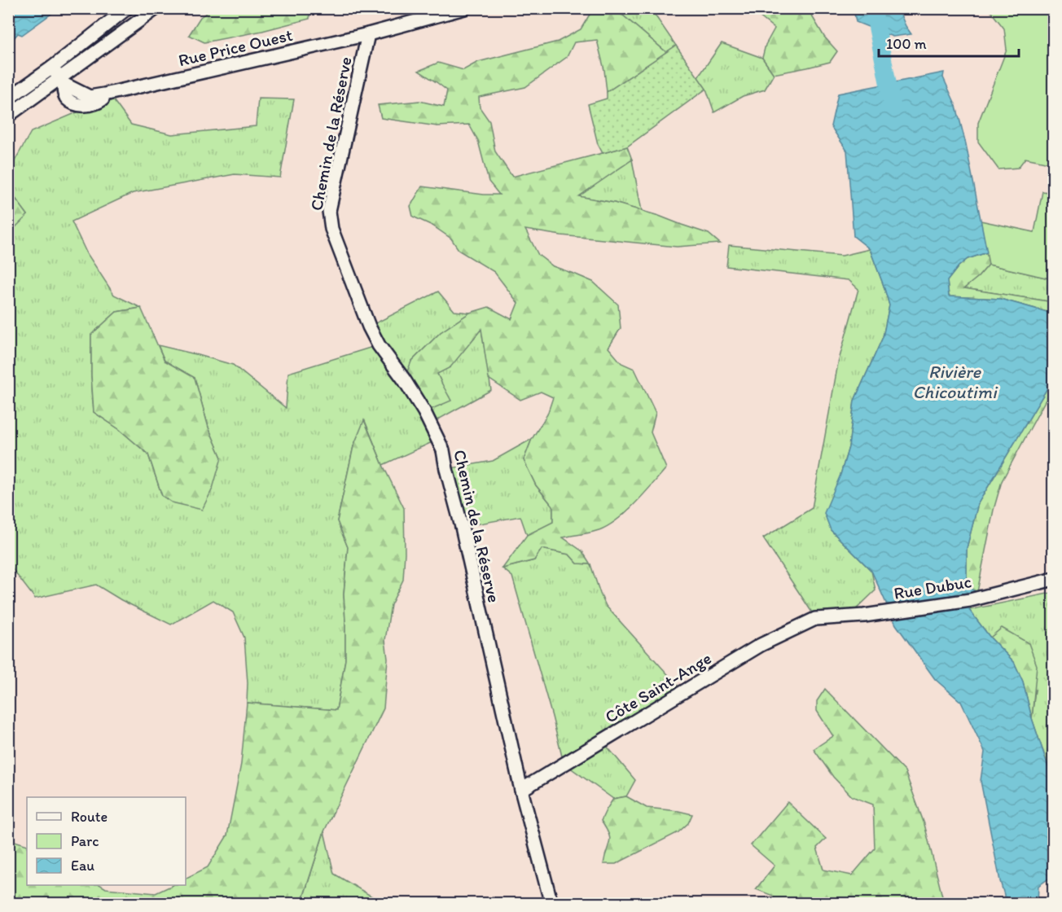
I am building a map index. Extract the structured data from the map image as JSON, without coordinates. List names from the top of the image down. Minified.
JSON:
{"streets":{"street":["Rue Price Ouest","Chemin de la Réserve","Rue Dubuc","Côte Saint-Ange"]},"crossings":[["Rue Price Ouest","Chemin de la Réserve"],["Chemin de la Réserve","Côte Saint-Ange"],["Rue Dubuc","Côte Saint-Ange"]],"water":["Rivière Chicoutimi"],"legend":["Route","Parc","Eau"],"scale_bar":"100 m"}
